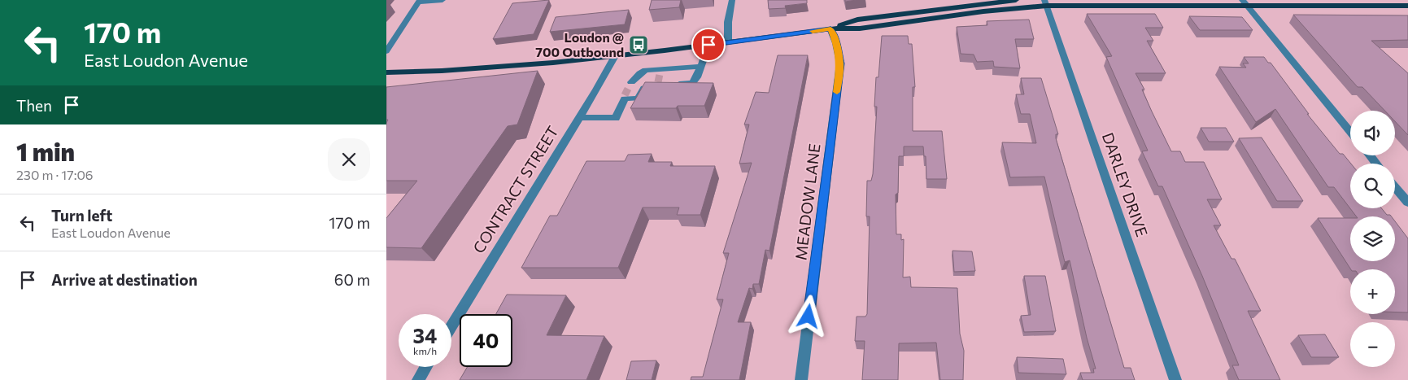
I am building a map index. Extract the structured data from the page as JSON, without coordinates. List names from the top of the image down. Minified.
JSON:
{"streets":{"street":["DARLEY DRIVE","CONTRACT STREET","MEADOW LANE"]},"places":{"bus stop":["Loudon @ 700 Outbound"]},"page":{"turn":["170 m","East Loudon Avenue"],"then":"Then","map_buttons":["+","−"],"heading":["1 min","230 m · 17:06"],"list":[{"name":"Turn left","note":"East Loudon Avenue","value":"170 m"},{"name":"Arrive at destination","value":"60 m"}],"speed":"34 km/h","limit":"40"}}
